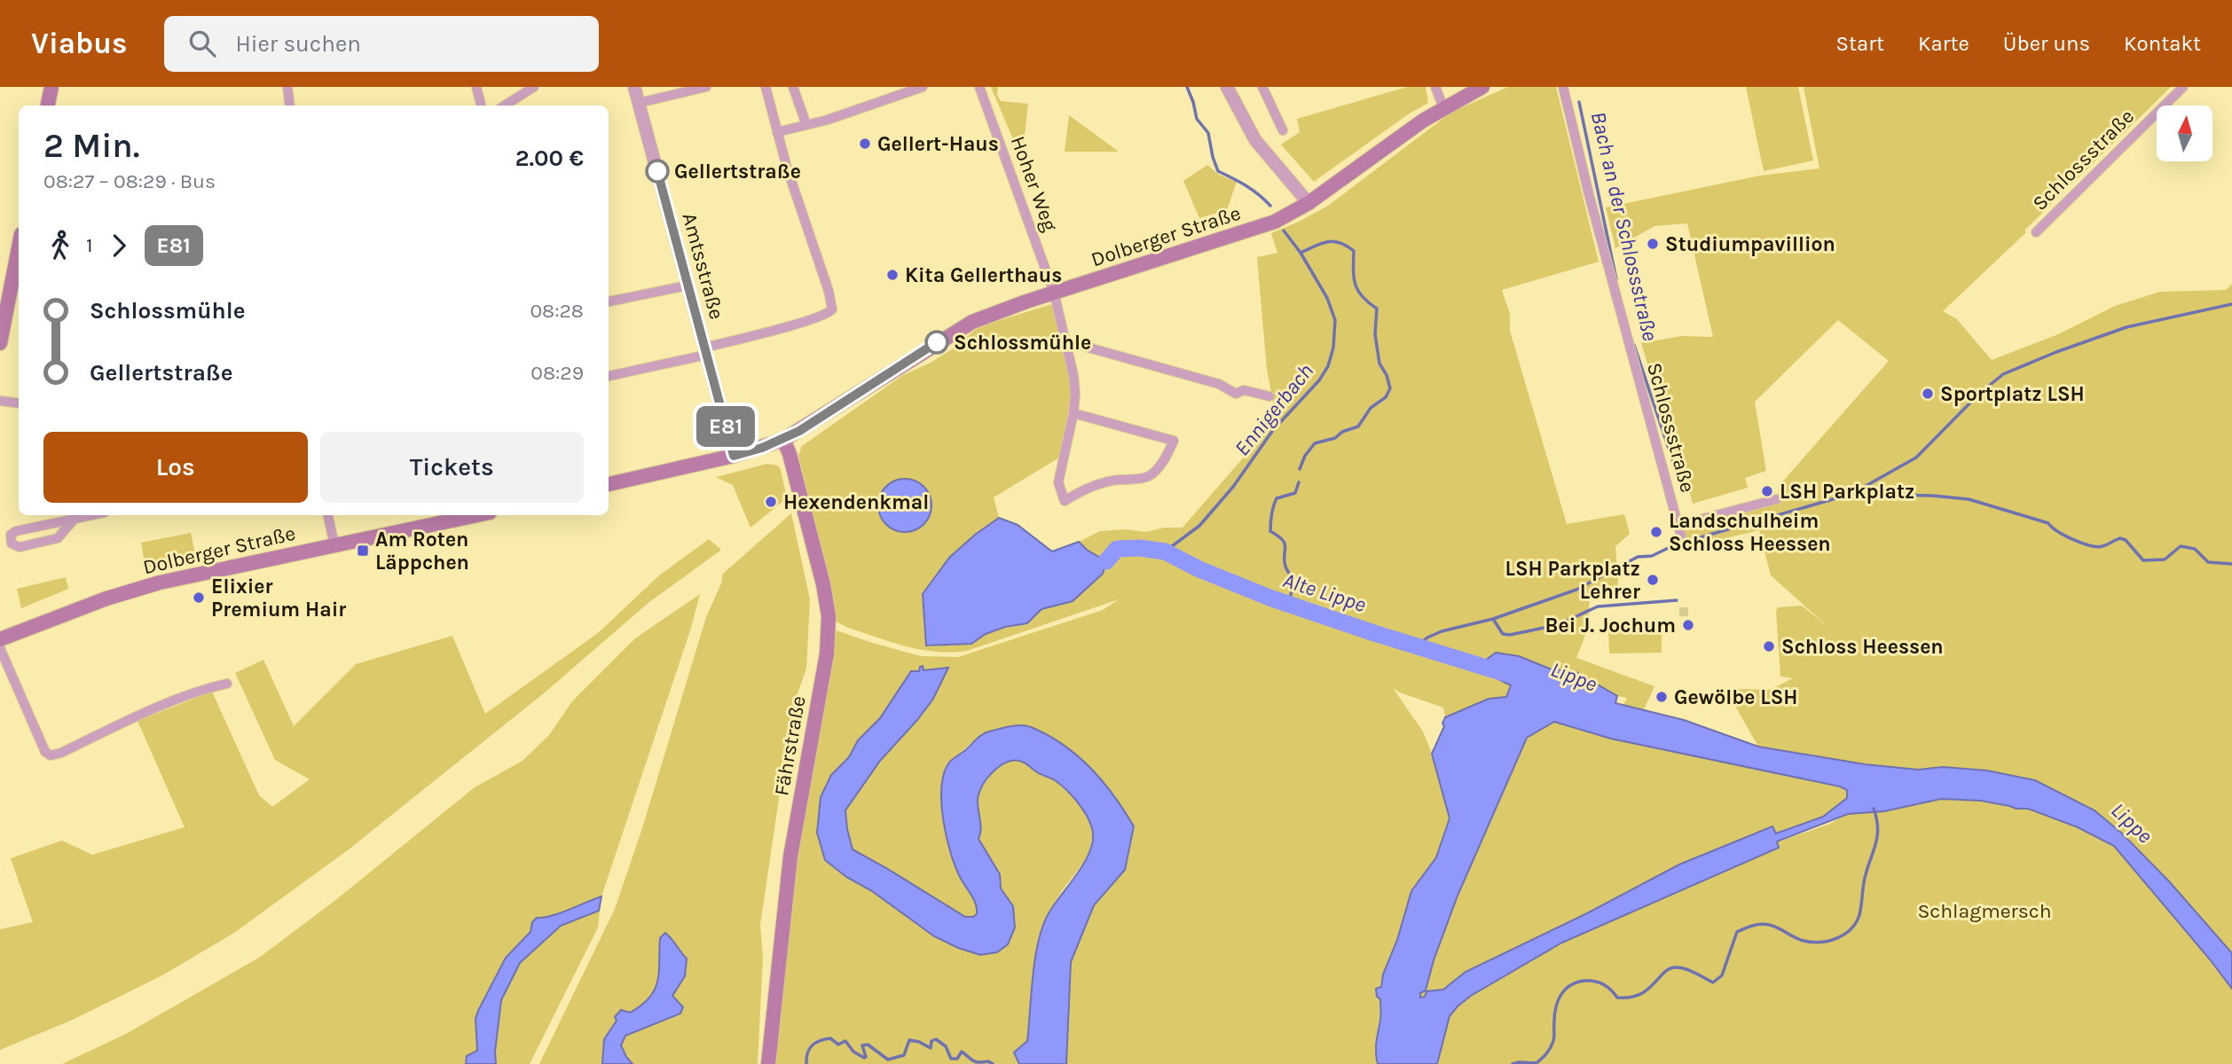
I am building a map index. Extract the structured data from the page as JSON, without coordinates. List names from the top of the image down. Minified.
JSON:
{"streets":{"main road":["Dolberger Straße","Fährstraße"],"street":["Schlossstraße","Hoher Weg","Amtsstraße"]},"crossings":[["Hoher Weg","Dolberger Straße"],["Dolberger Straße","Amtsstraße"],["Dolberger Straße","Fährstraße"]],"water":["Bach an der Schlossstraße","Ennigerbach","Alte Lippe","Lippe"],"parks":["Schlagmersch"],"places":{"other":["Gellert-Haus","Gellertstraße","Studiumpavillion","Kita Gellerthaus","Schlossmühle","Sportplatz LSH","LSH Parkplatz","Hexendenkmal","Landschulheim Schloss Heessen","LSH Parkplatz Lehrer","Elixier Premium Hair","Bei J. Jochum","Schloss Heessen","Gewölbe LSH"],"transit":["Am Roten Läppchen"]},"lines":["bus line E81"],"north":"top","page":{"header":"Viabus","search":"Hier suchen","nav":["Start","Karte","Über uns","Kontakt"],"on_map":"E81","heading":["2 Min.","08:27 – 08:29 · Bus","2.00 €"],"legs":["1","E81"],"list":[{"name":"Schlossmühle","value":"08:28"},{"name":"Gellertstraße","value":"08:29"}],"buttons":["Los","Tickets"]}}
